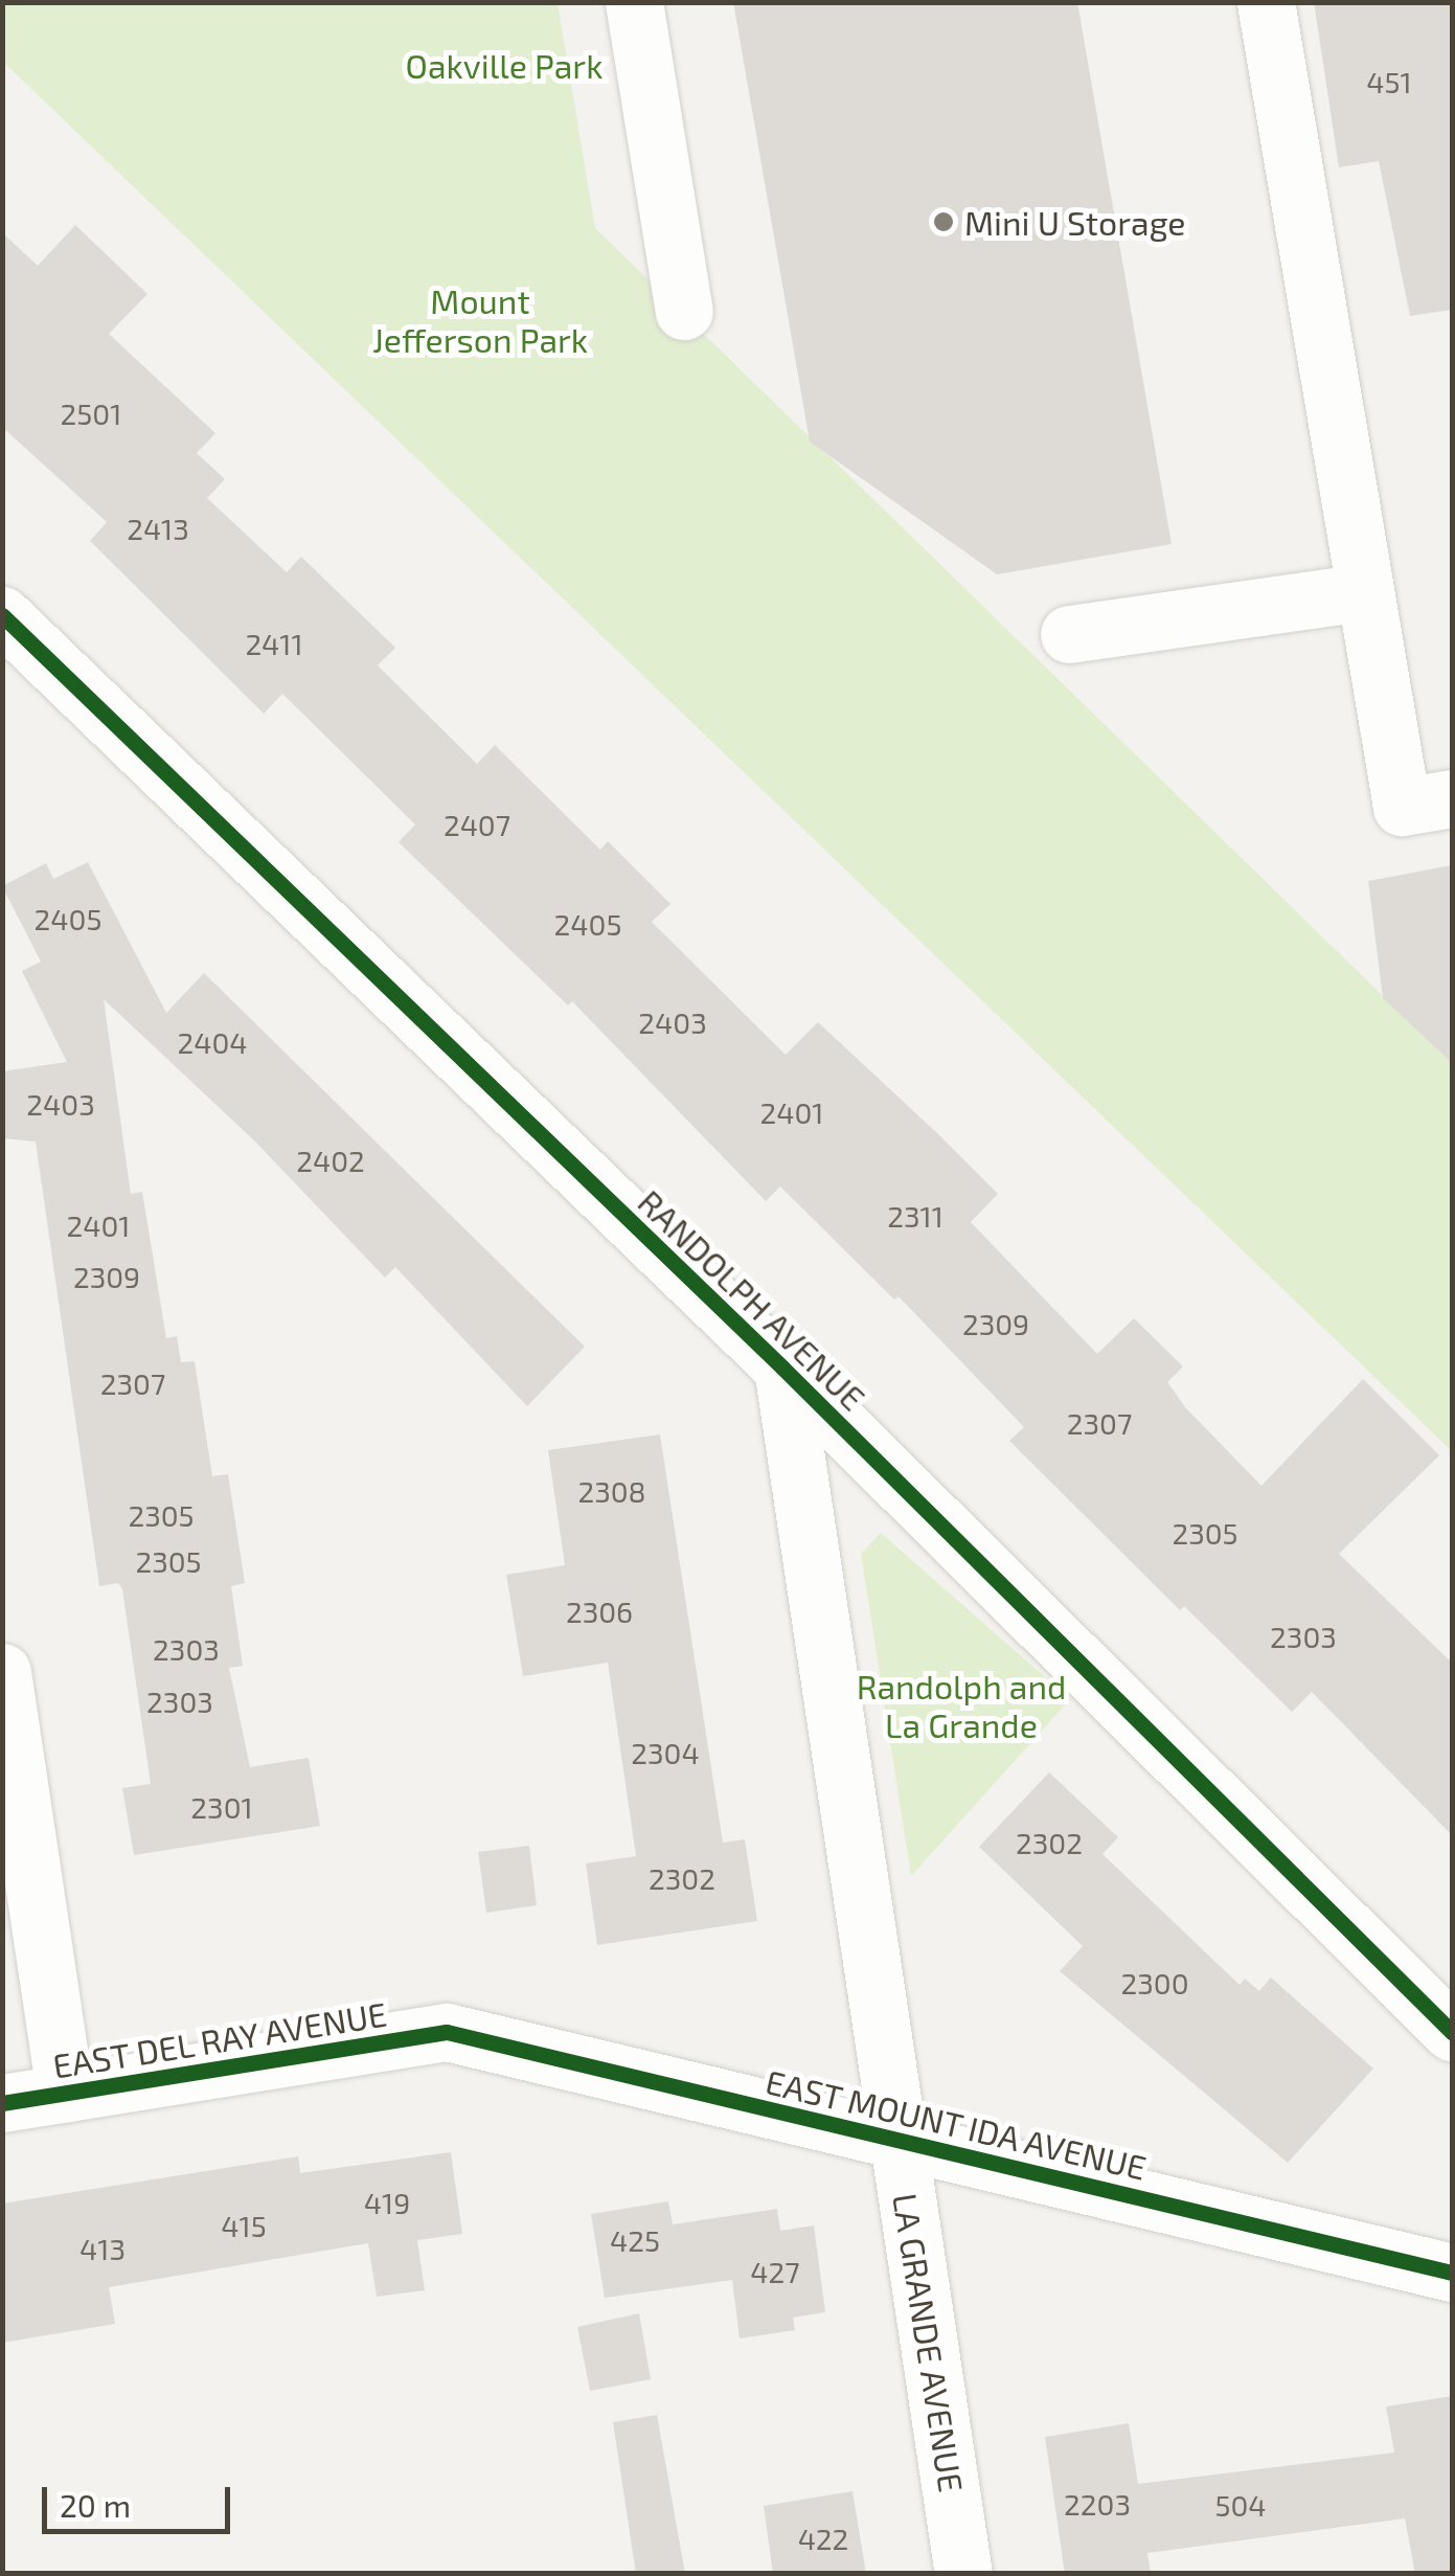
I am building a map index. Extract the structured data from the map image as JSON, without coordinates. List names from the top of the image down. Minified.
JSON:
{"streets":{"street":["RANDOLPH AVENUE","EAST DEL RAY AVENUE","EAST MOUNT IDA AVENUE","LA GRANDE AVENUE"]},"crossings":[["RANDOLPH AVENUE","LA GRANDE AVENUE"],["EAST DEL RAY AVENUE","EAST MOUNT IDA AVENUE"],["EAST MOUNT IDA AVENUE","LA GRANDE AVENUE"]],"parks":["Oakville Park","Mount Jefferson Park","Randolph and La Grande"],"places":["Mini U Storage"],"house_numbers":["451","2501","2413","2411","2407","2405","2405","2403","2404","2403","2401","2402","2311","2401","2309","2309","2307","2307","2308","2305","2305","2305","2306","2303","2303","2303","2304","2301","2302","2302","2300","419","415","425","413","427","2203","504","422"],"scale_bar":"20 m"}
